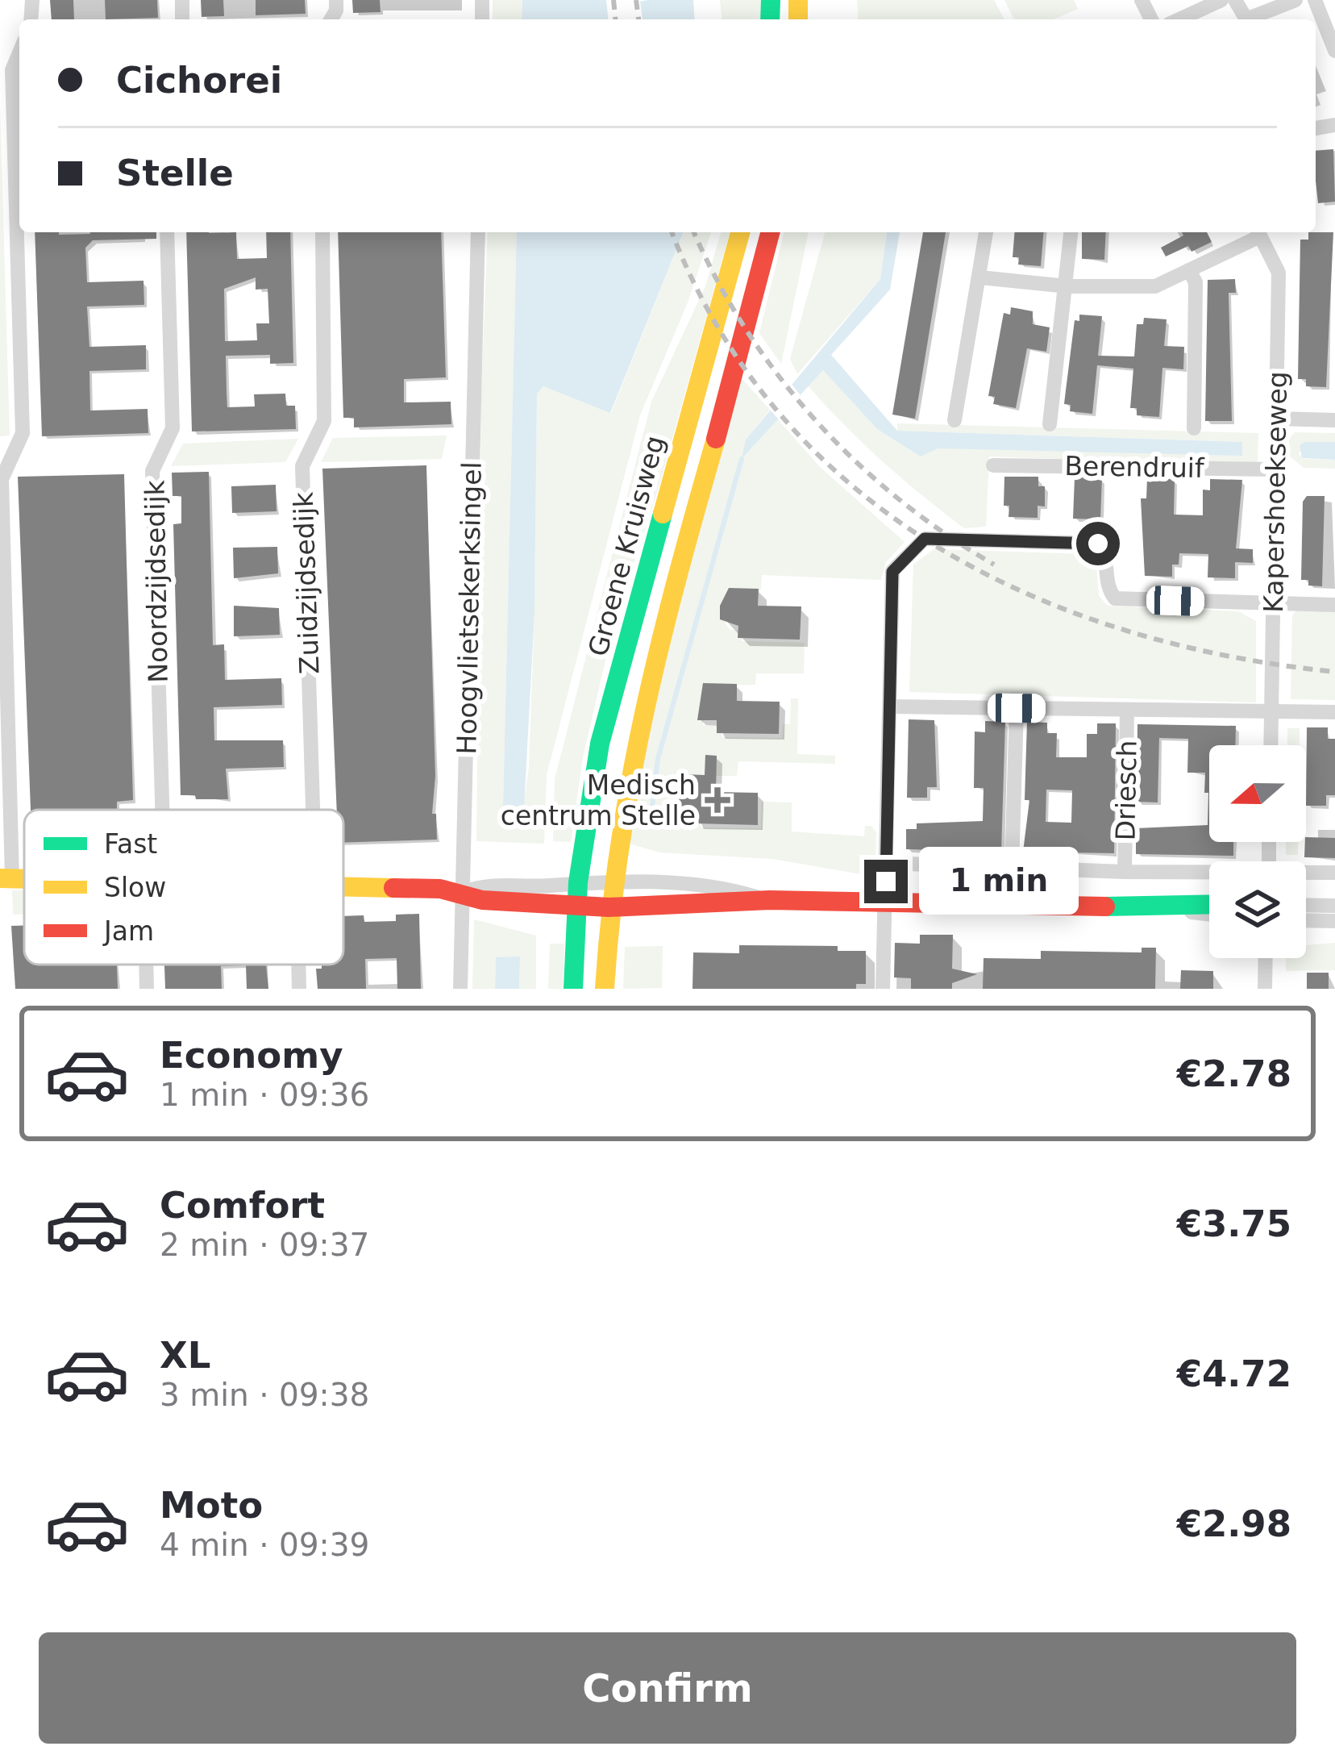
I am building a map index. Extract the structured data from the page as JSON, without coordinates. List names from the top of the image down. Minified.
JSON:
{"streets":{"main road":["Groene Kruisweg"],"street":["Berendruif","Kapershoekseweg","Noordzijdsedijk","Zuidzijdsedijk","Hoogvlietsekerksingel","Driesch"]},"crossings":[["Berendruif","Kapershoekseweg"],["Kapershoekseweg","Driesch"]],"places":{"health":["Medisch centrum Stelle"]},"legend":["Fast","Slow","Jam"],"north":"left","page":{"banner":["Cichorei","Stelle"],"bubble":"1 min","list":[{"name":"Economy","note":"1 min · 09:36","value":"€2.78"},{"name":"Comfort","note":"2 min · 09:37","value":"€3.75"},{"name":"XL","note":"3 min · 09:38","value":"€4.72"},{"name":"Moto","note":"4 min · 09:39","value":"€2.98"}],"buttons":"Confirm"}}
